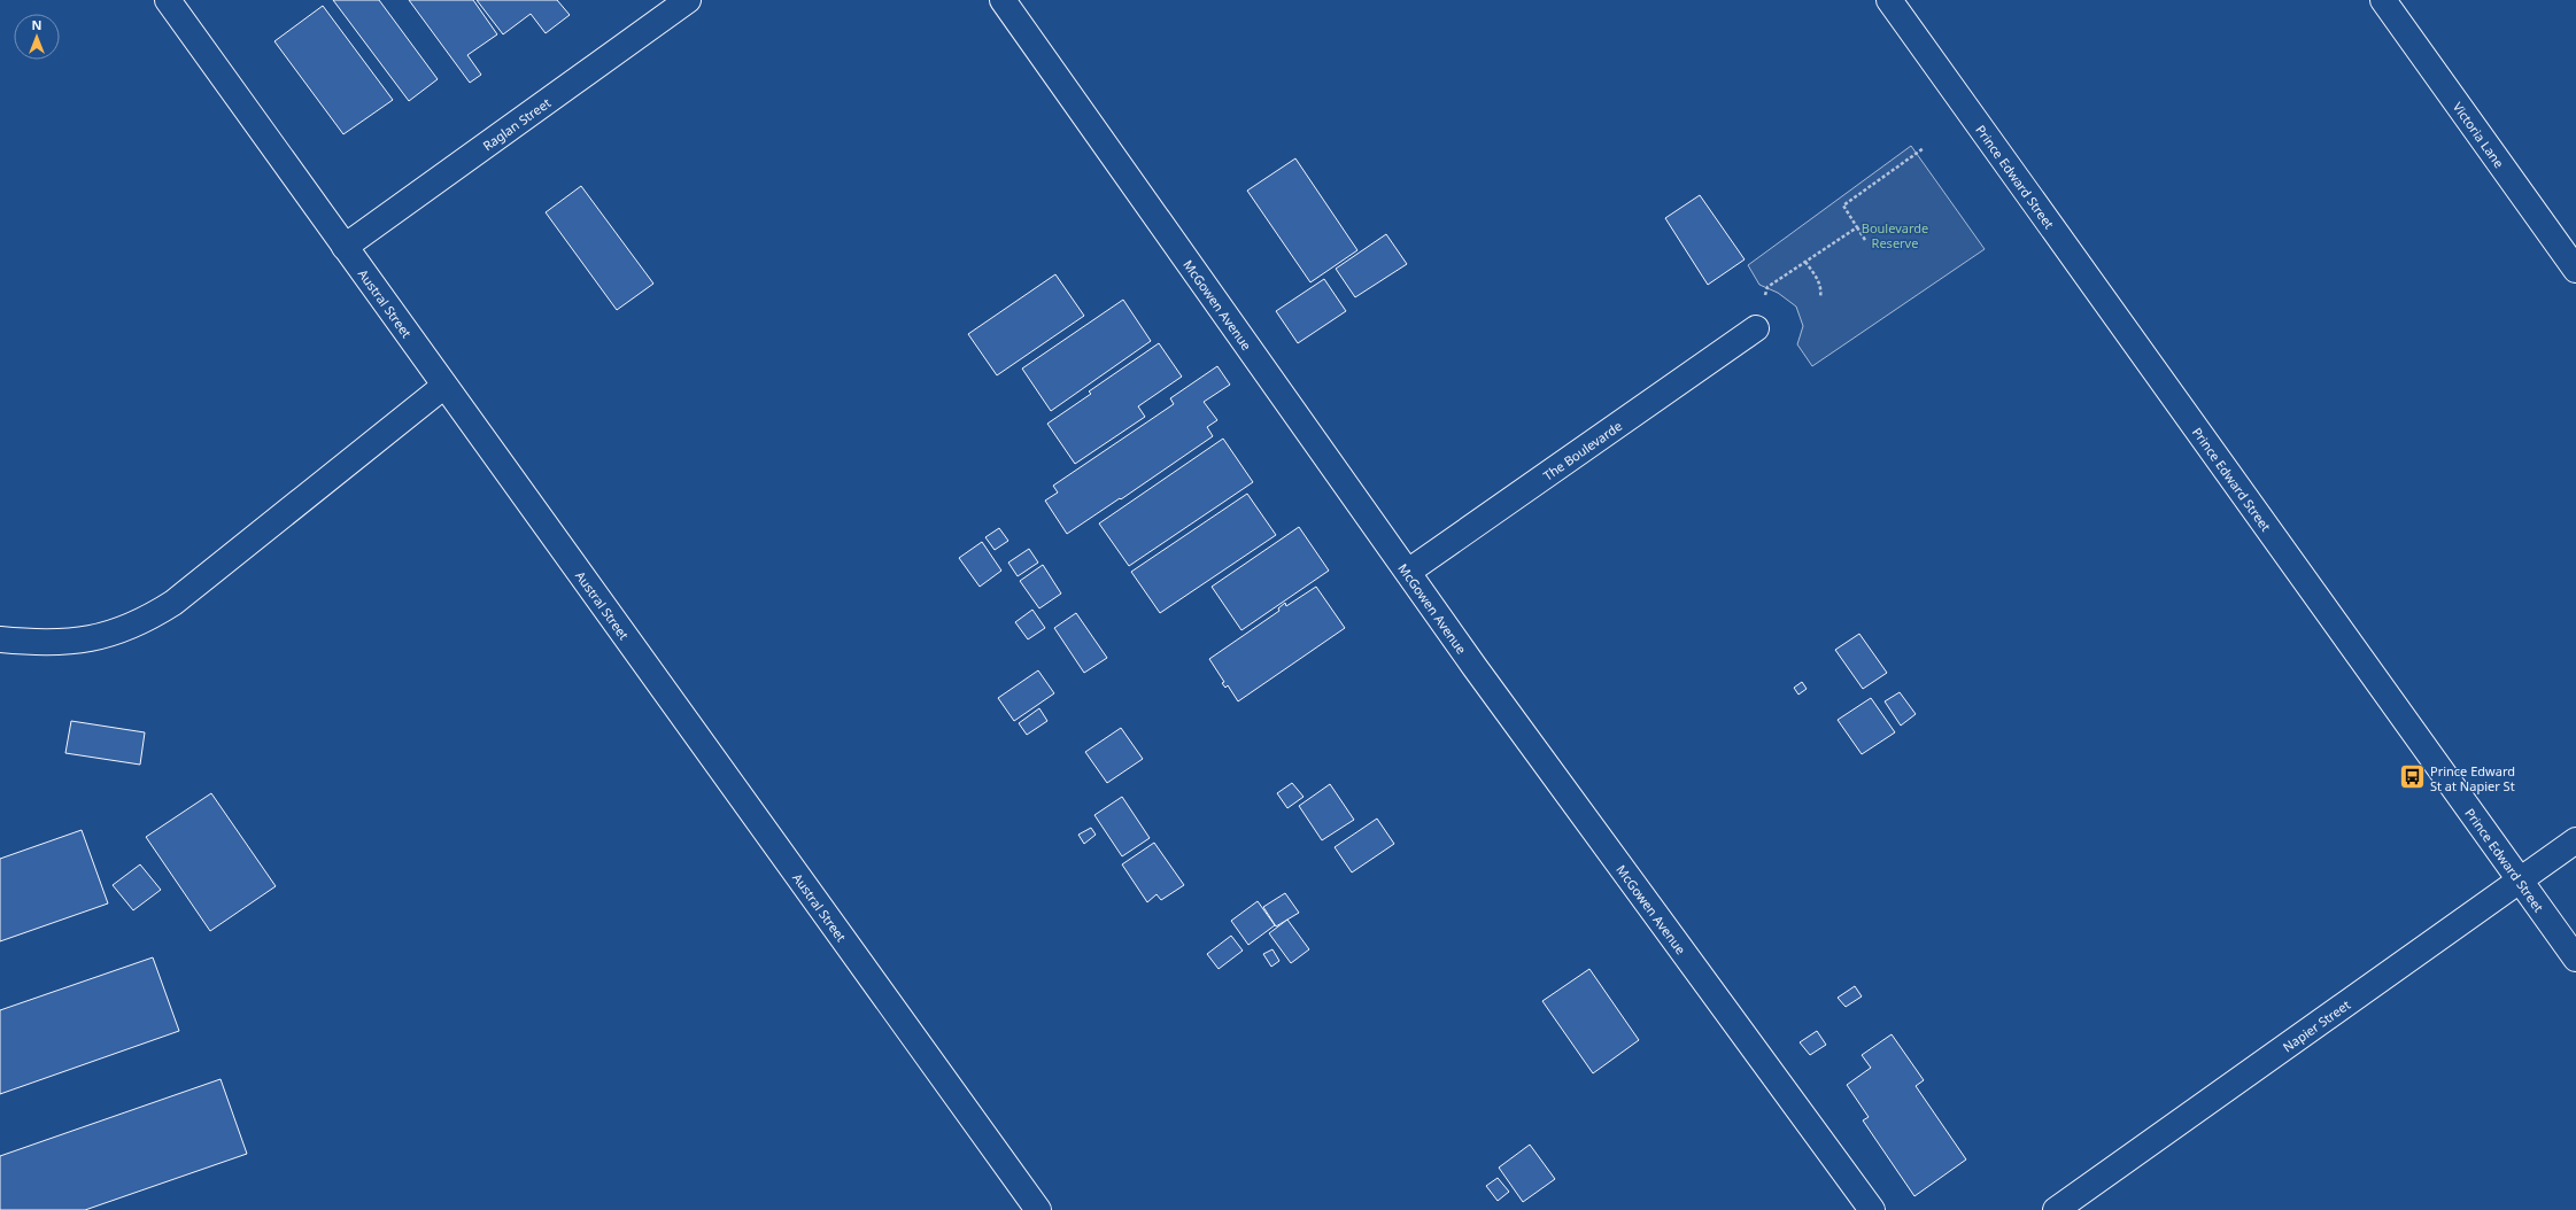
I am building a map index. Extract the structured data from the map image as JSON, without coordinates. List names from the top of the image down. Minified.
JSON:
{"streets":{"street":["Raglan Street","Victoria Lane","Prince Edward Street","Austral Street","McGowen Avenue","The Boulevarde","Napier Street"]},"crossings":[["Raglan Street","Austral Street"],["Prince Edward Street","Napier Street"],["McGowen Avenue","The Boulevarde"]],"parks":["Boulevarde Reserve"],"places":{"bus stop":["Prince Edward St at Napier St"]},"north":"top"}
